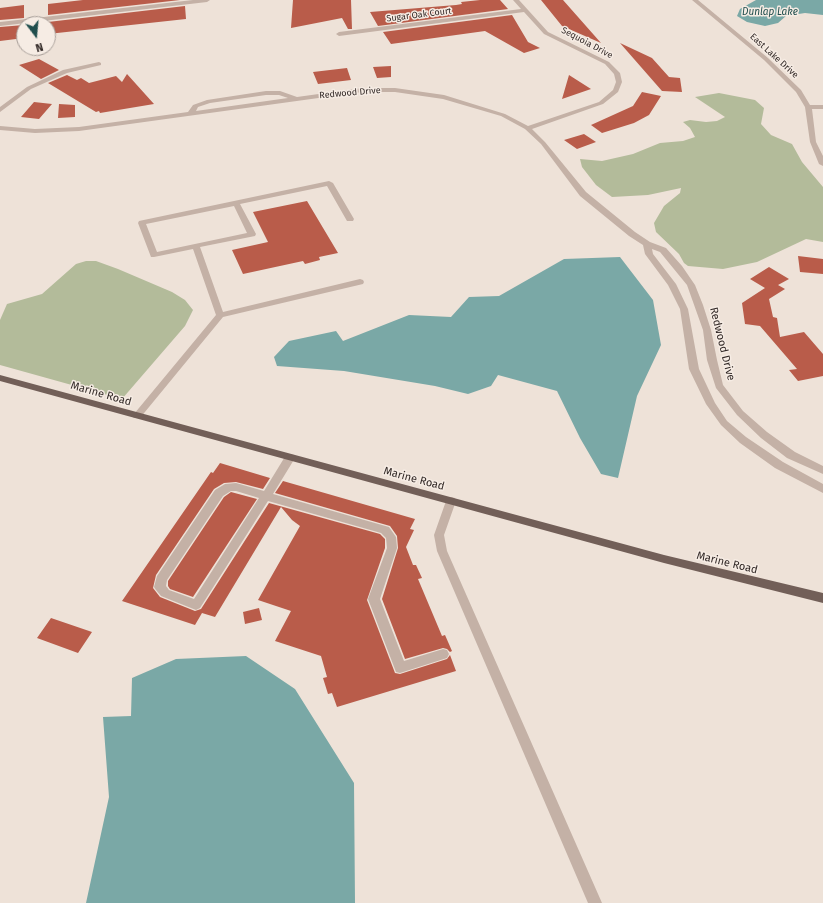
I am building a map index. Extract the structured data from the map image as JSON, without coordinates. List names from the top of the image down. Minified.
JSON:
{"streets":{"main road":["Marine Road"],"street":["Sugar Oak Court","Sequoia Drive","East Lake Drive","Redwood Drive"]},"crossings":[["Sugar Oak Court","Sequoia Drive"],["Sequoia Drive","Redwood Drive"]],"water":["Dunlap Lake"],"north":"bottom"}
